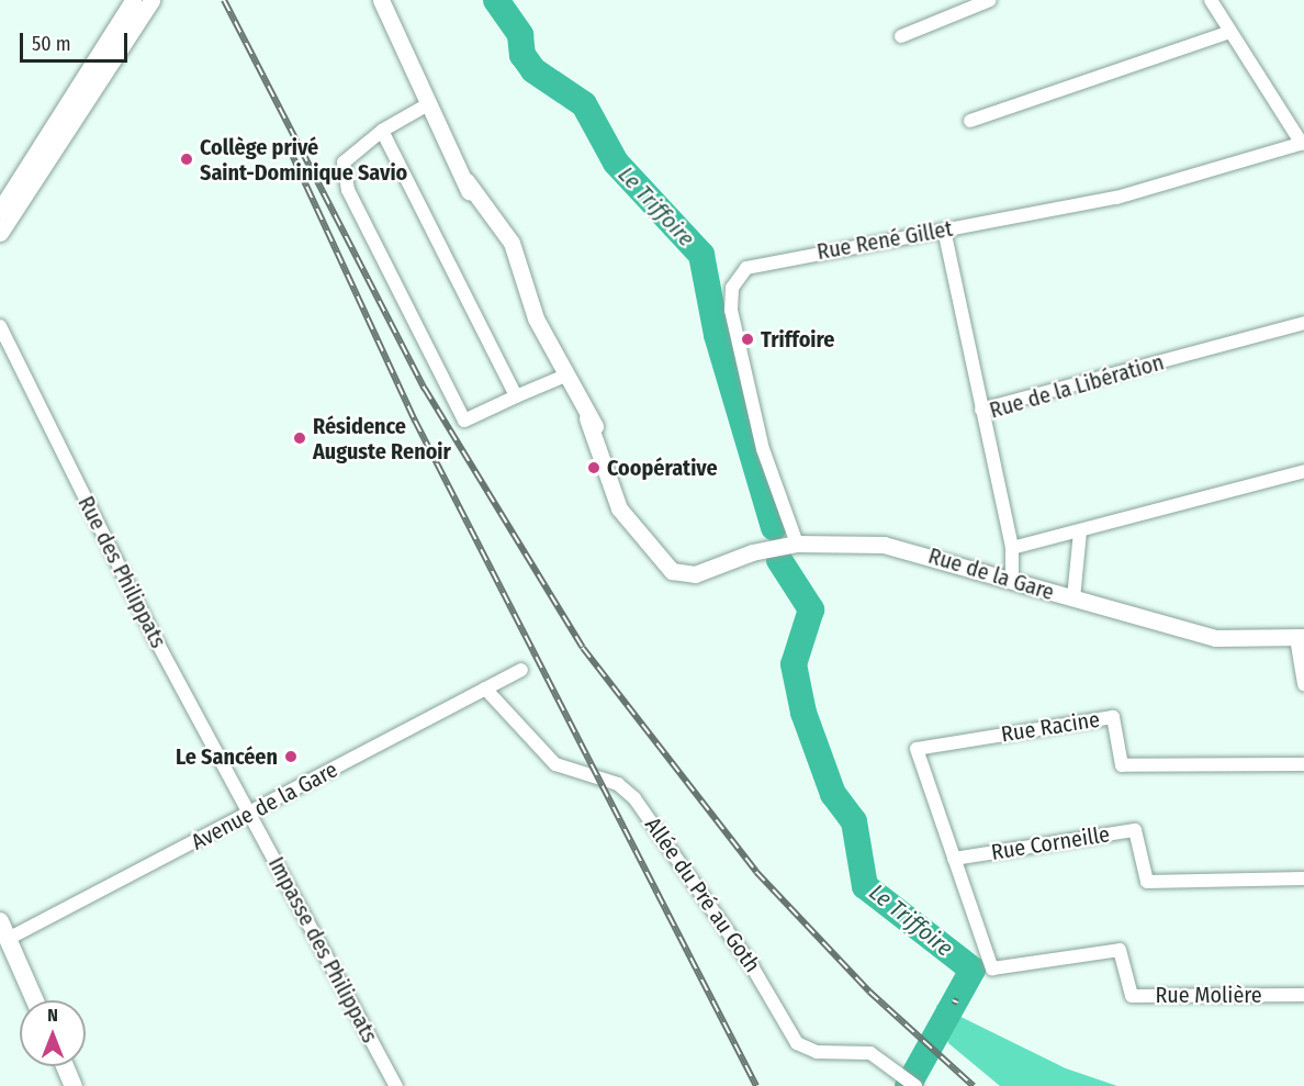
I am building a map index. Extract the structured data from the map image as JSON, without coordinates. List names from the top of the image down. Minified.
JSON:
{"streets":{"street":["Rue René Gillet","Rue de la Libération","Rue des Philippats","Rue de la Gare","Rue Racine","Avenue de la Gare","Rue Corneille","Allée du Pré au Goth","Impasse des Philippats","Rue Molière"]},"crossings":[["Rue René Gillet","Rue de la Gare"],["Rue de la Libération","Rue de la Gare"],["Rue des Philippats","Avenue de la Gare"],["Rue des Philippats","Impasse des Philippats"],["Rue Racine","Rue Corneille"],["Rue Racine","Rue Molière"],["Avenue de la Gare","Allée du Pré au Goth"],["Avenue de la Gare","Impasse des Philippats"],["Rue Corneille","Rue Molière"]],"water":["Le Triffoire"],"places":["Collège privé Saint-Dominique Savio","Triffoire","Résidence Auguste Renoir","Coopérative","Le Sancéen"],"scale_bar":"50 m","north":"top"}
